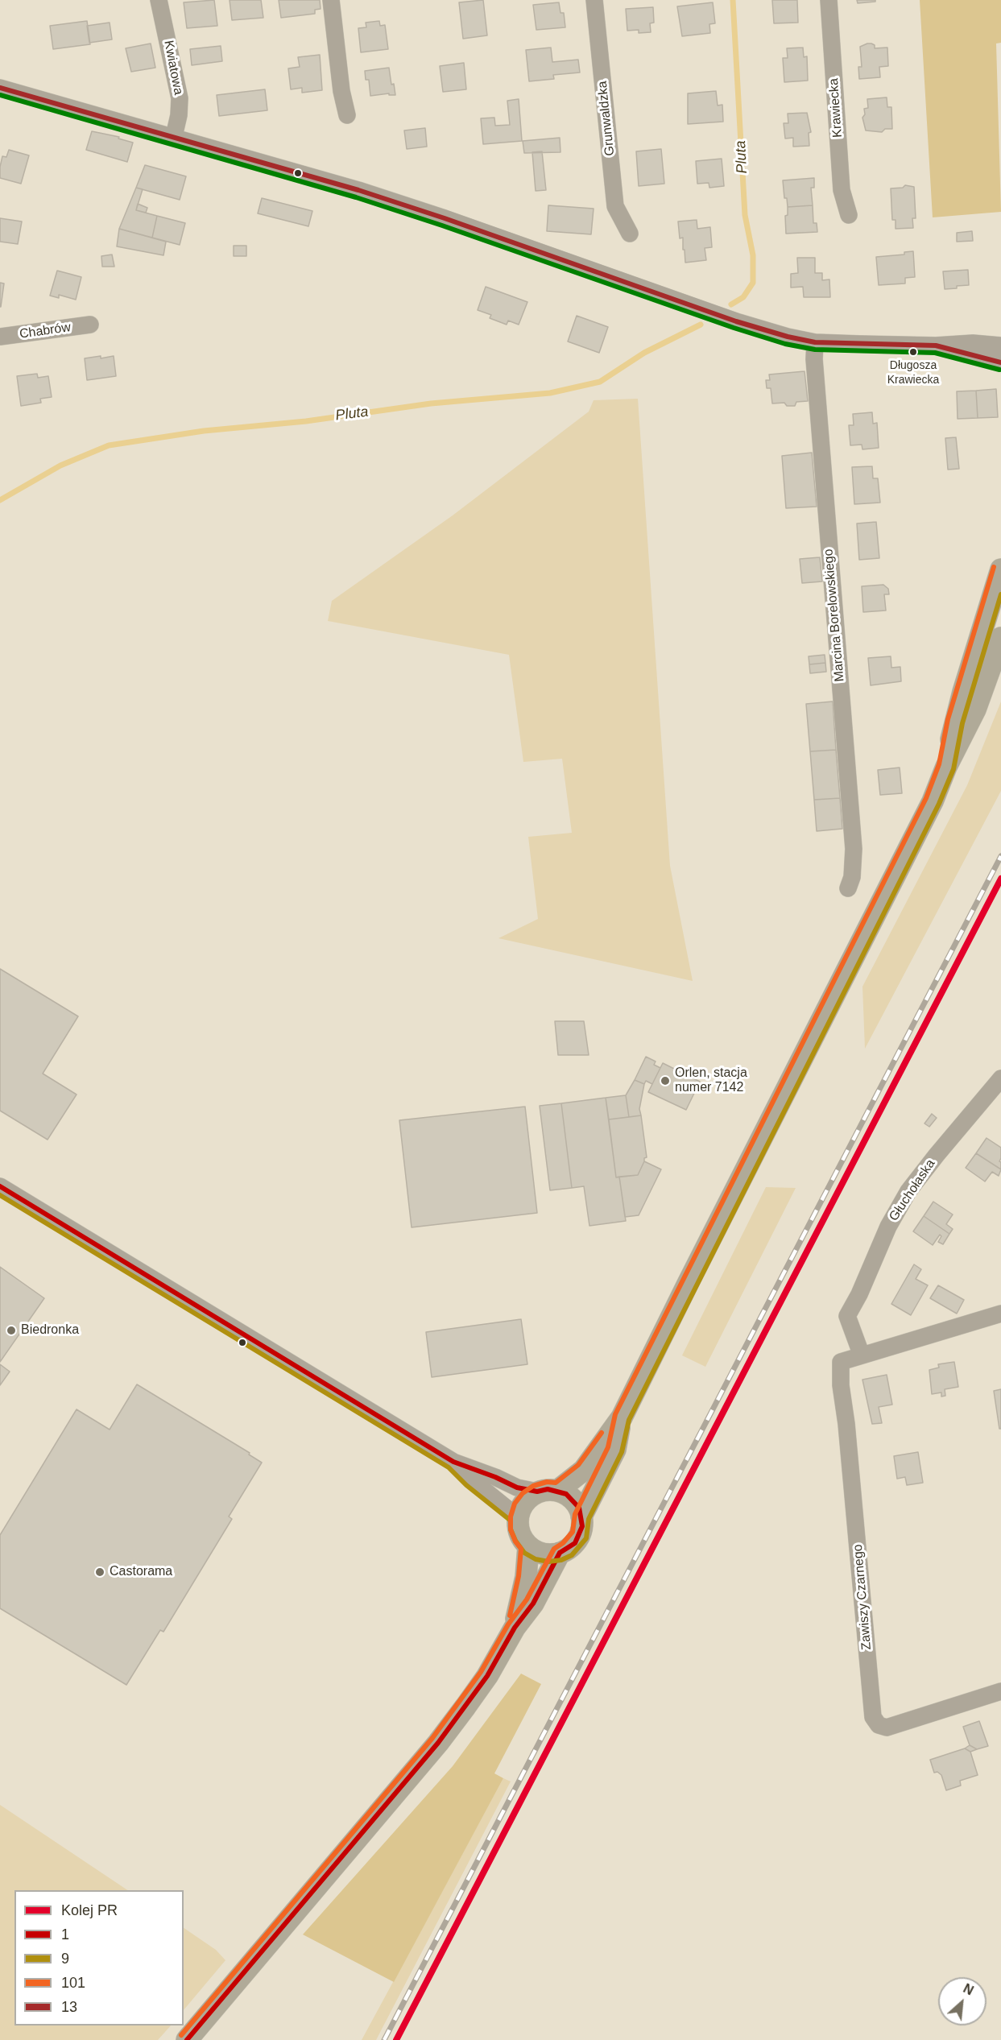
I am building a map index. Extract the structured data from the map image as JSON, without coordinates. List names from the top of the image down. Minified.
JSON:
{"streets":{"street":["Kwiatowa","Krawiecka","Grunwaldzka","Chabrów","Marcina Borelowskiego","Głuchołaska","Zawiszy Czarnego"]},"crossings":[["Głuchołaska","Zawiszy Czarnego"]],"water":["Pluta"],"places":["Długosza Krawiecka","Orlen, stacja numer 7142","Biedronka","Castorama"],"lines":["transit line 13","transit line 101","transit line 9","rail line PR","transit line 1"],"legend":["Kolej PR","1","9","101","13"],"north":"top right"}
